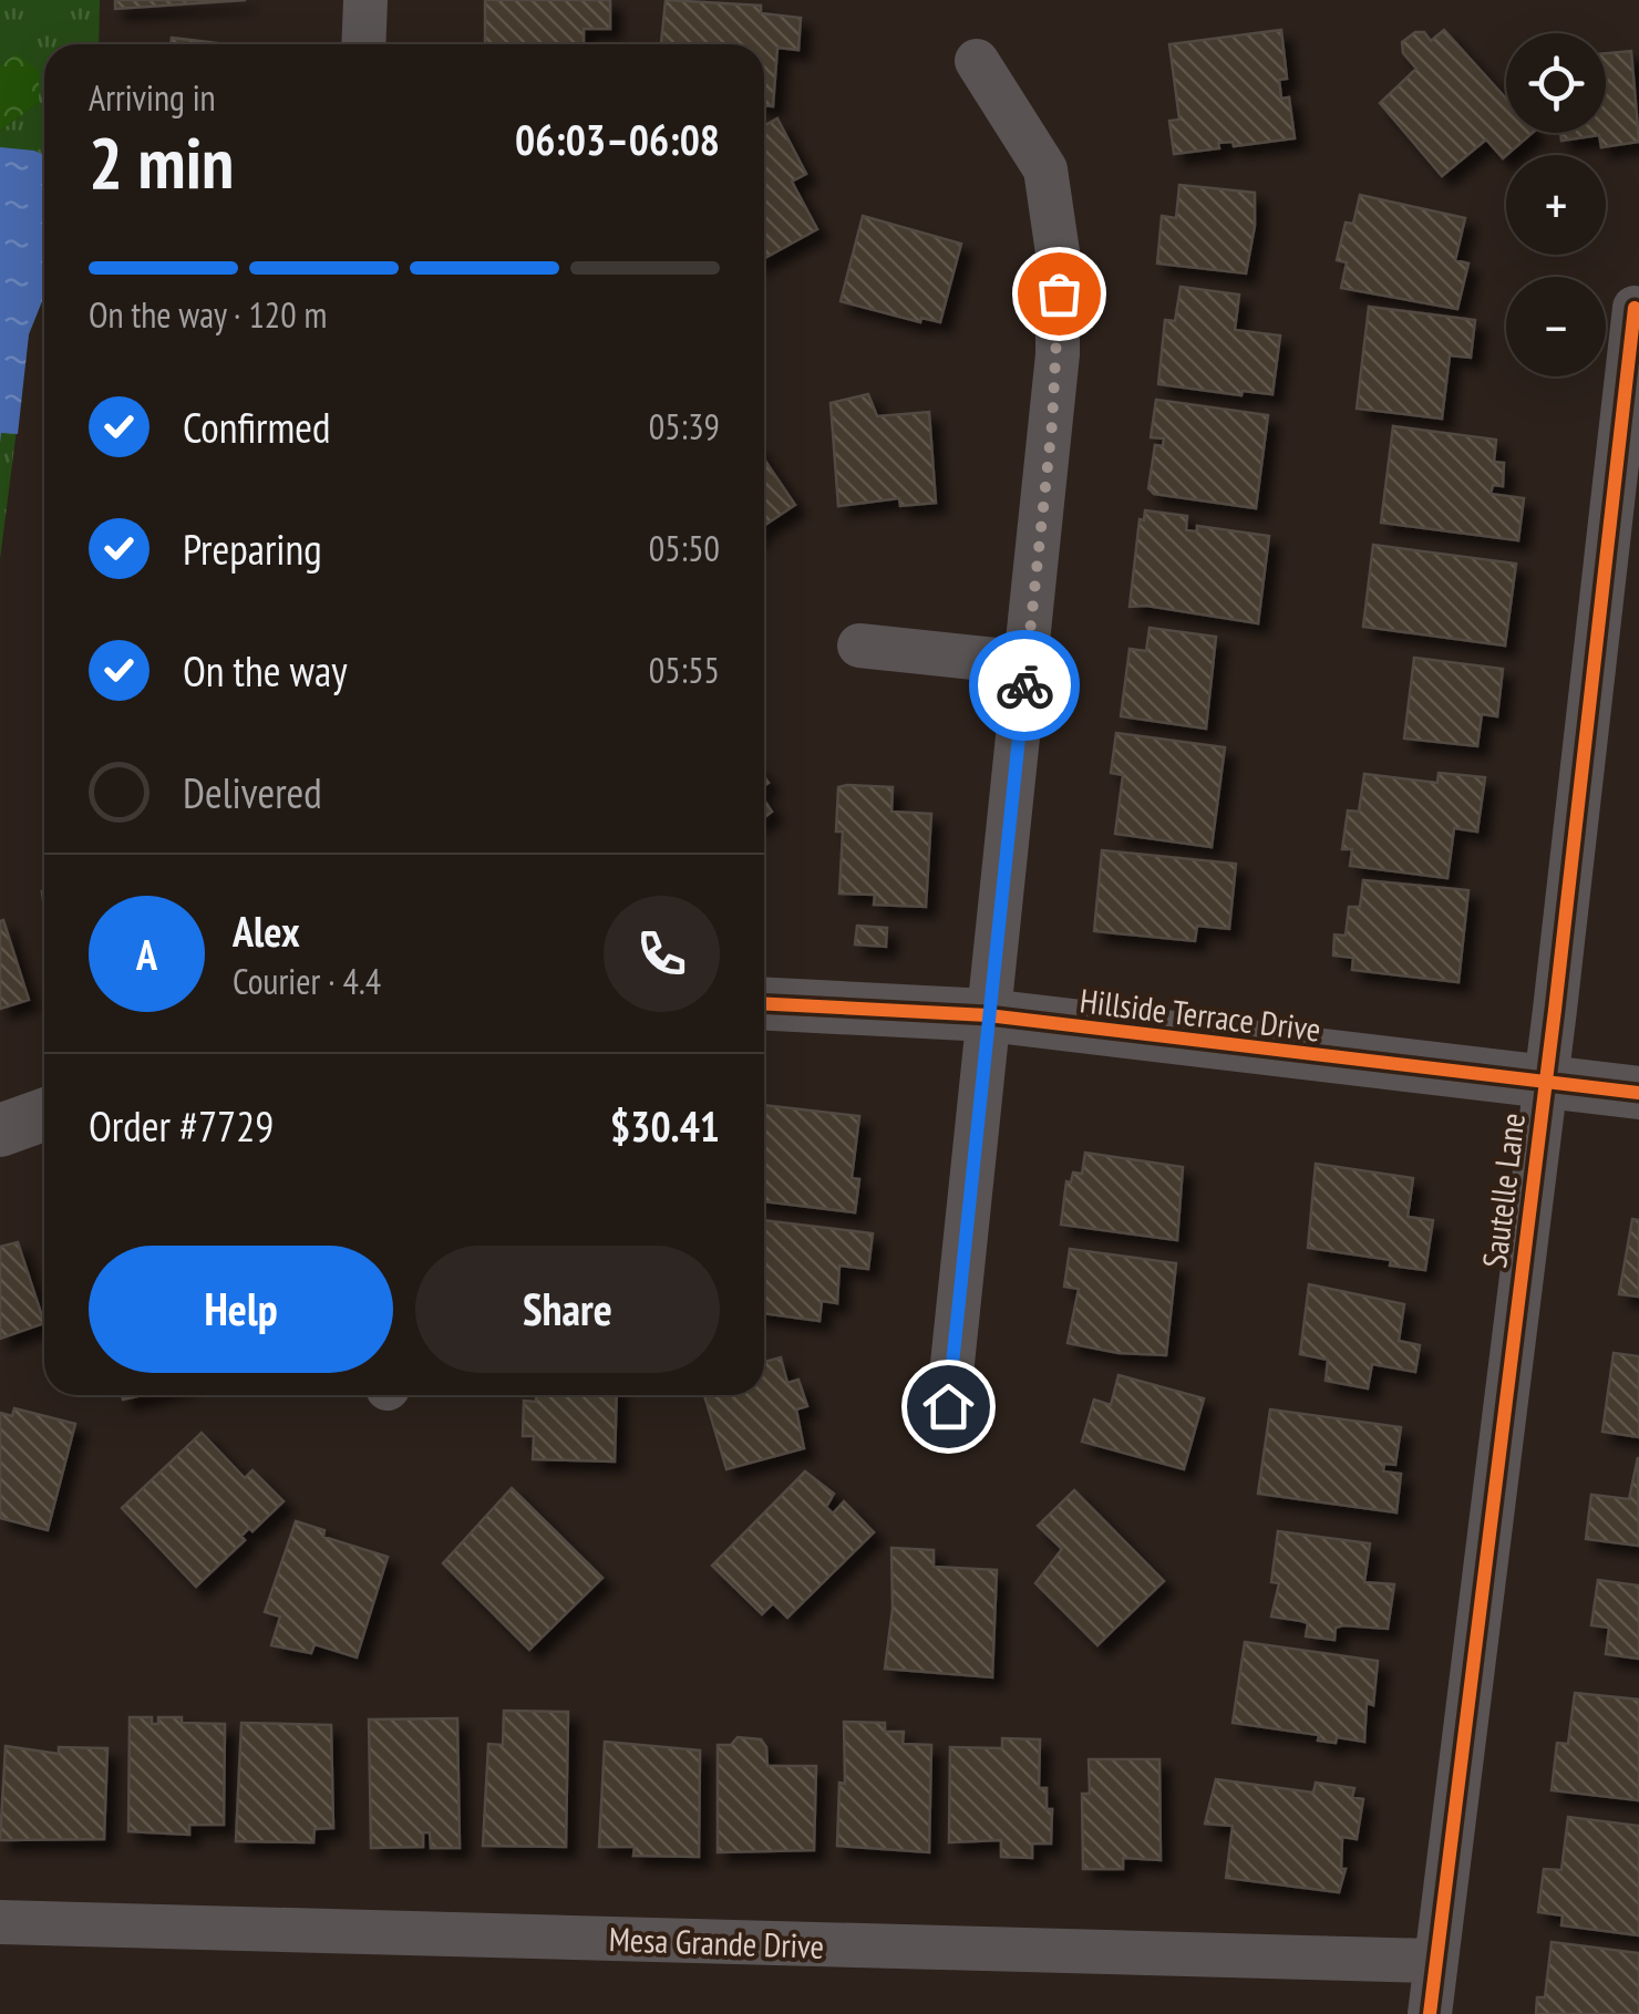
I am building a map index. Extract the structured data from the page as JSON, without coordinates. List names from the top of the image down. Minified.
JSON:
{"streets":{"street":["Hillside Terrace Drive","Sautelle Lane","Mesa Grande Drive"]},"crossings":[["Hillside Terrace Drive","Sautelle Lane"],["Sautelle Lane","Mesa Grande Drive"]],"page":{"map_buttons":["+","−"],"heading":["2 min","Arriving in","06:03–06:08"],"panel":["Alex","Courier · 4.4","Order #7729","$30.41"],"bar":"On the way · 120 m","list":[["Confirmed","05:39"],["Preparing","05:50"],["On the way","05:55"],"Delivered"],"round":"A","buttons":["Help","Share"]}}
